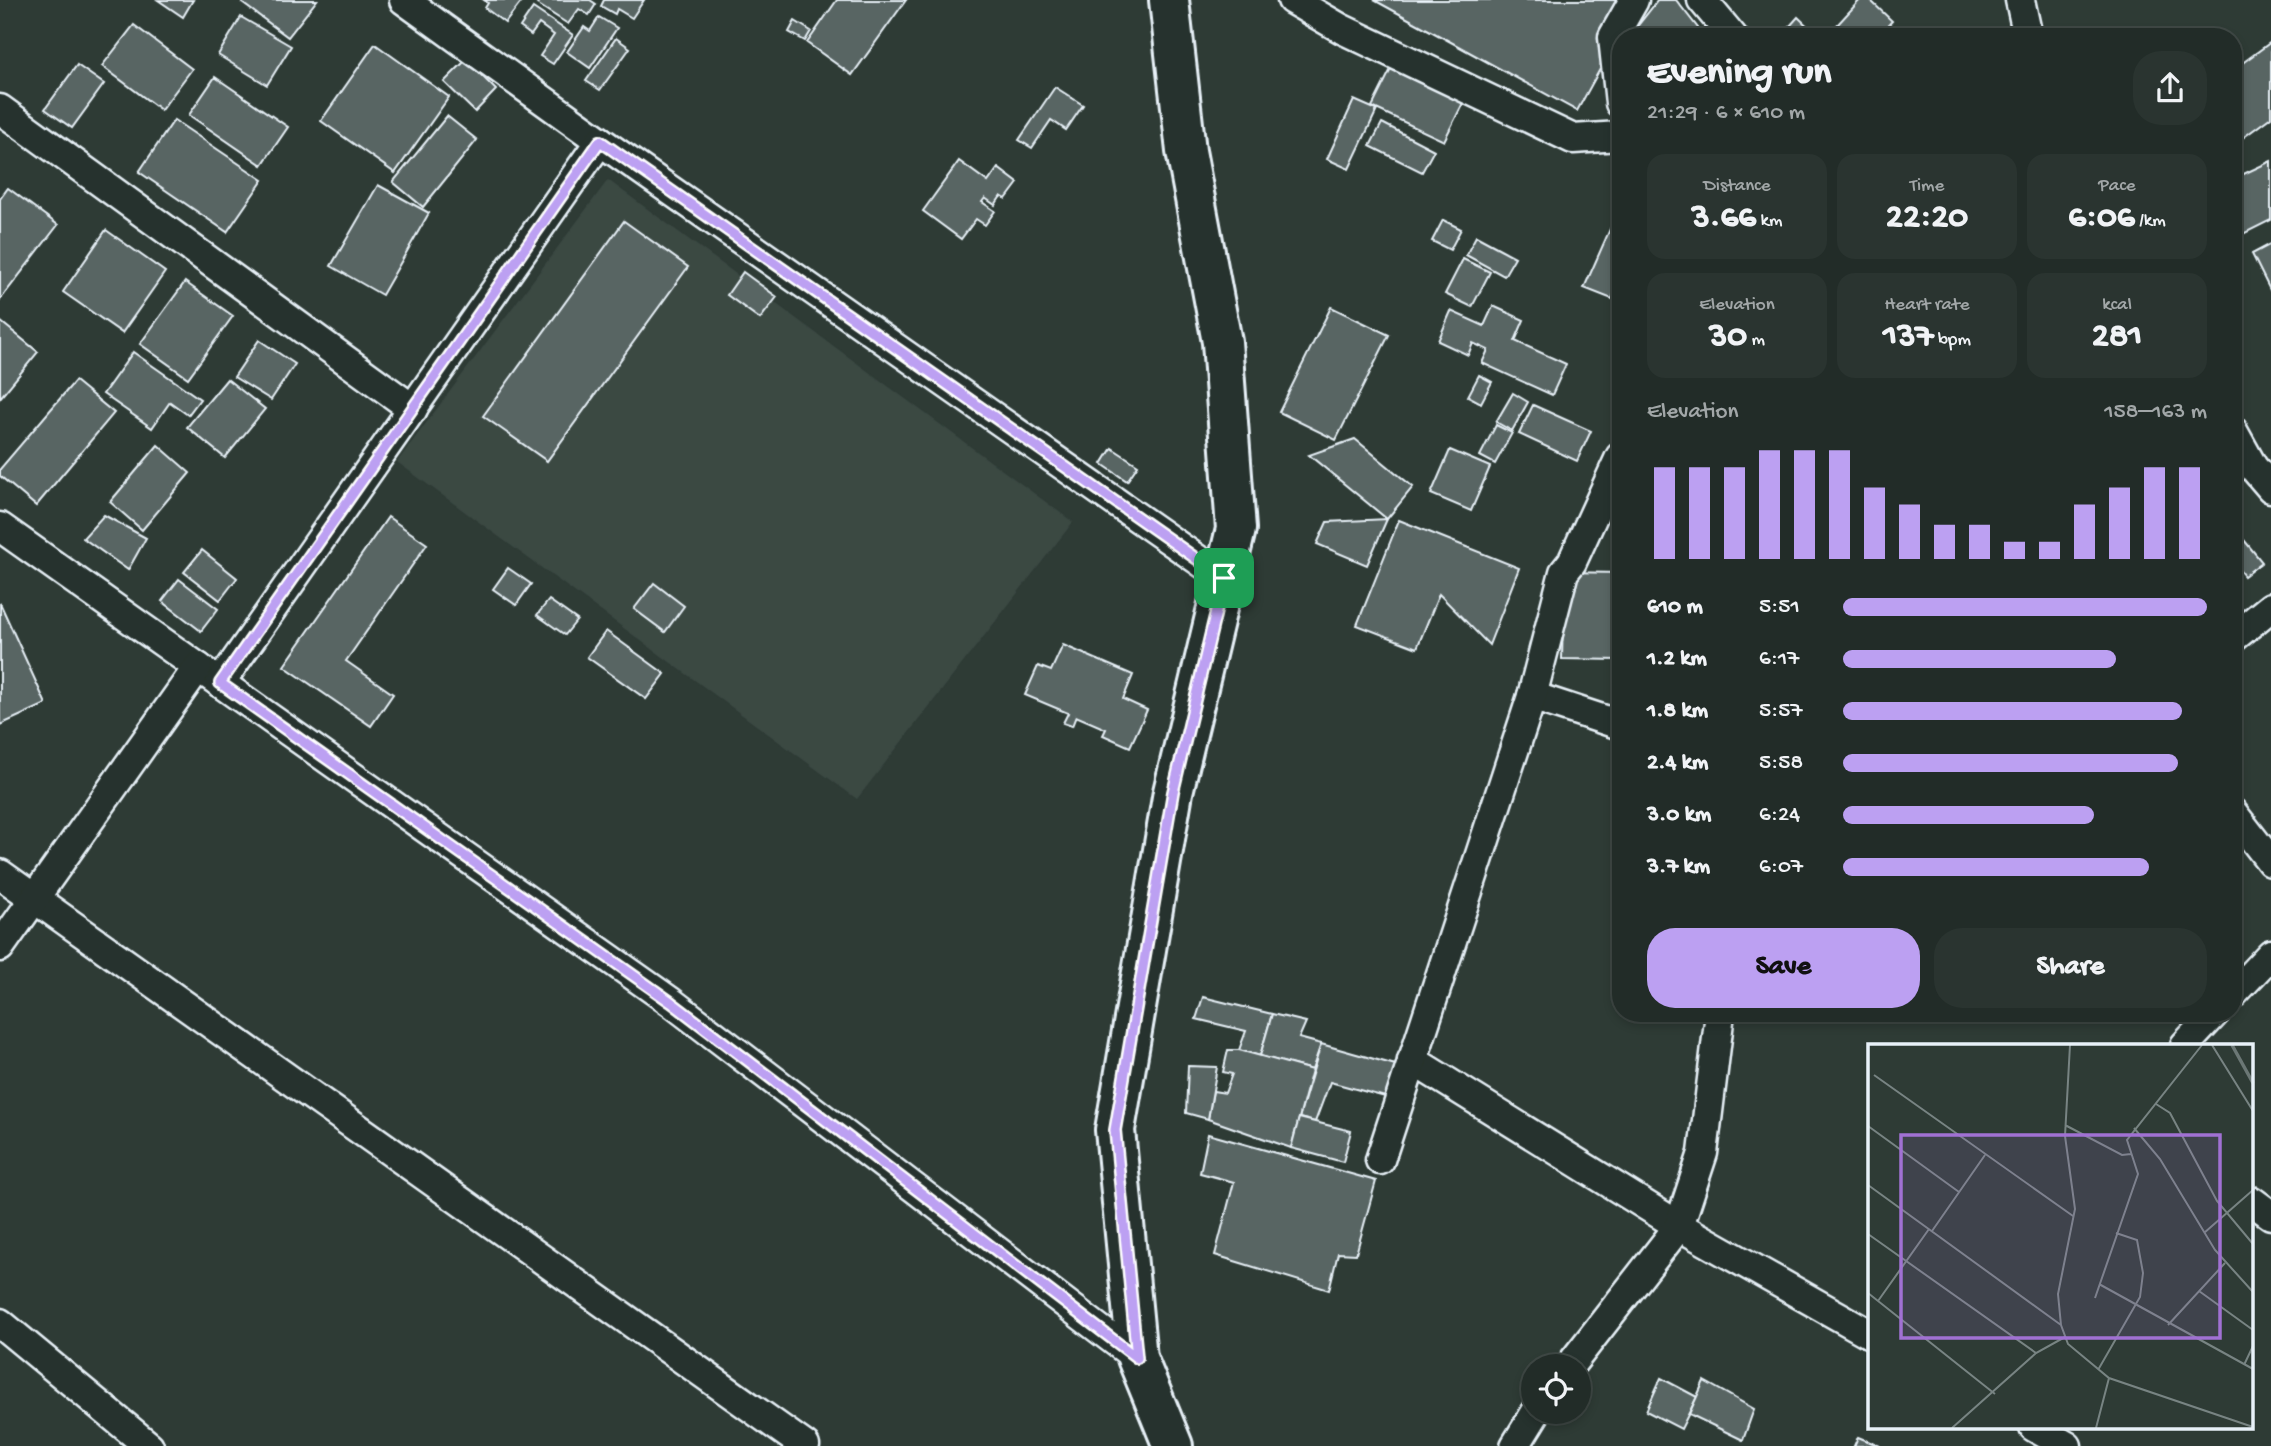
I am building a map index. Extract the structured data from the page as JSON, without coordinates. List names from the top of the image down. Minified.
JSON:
{"page":{"heading":["Evening run","21:29 · 6 × 610 m"],"stats":[["Distance","3.66 km"],["Time","22:20"],["Pace","6:06 /km"],["Elevation","30 m"],["Heart rate","137 bpm"],["kcal","281"]],"chart":["Elevation","158–163 m"],"list":[{"name":"610 m","note":"5:51"},{"name":"1.2 km","note":"6:17"},{"name":"1.8 km","note":"5:57"},{"name":"2.4 km","note":"5:58"},{"name":"3.0 km","note":"6:24"},{"name":"3.7 km","note":"6:07"}],"buttons":["Save","Share"]}}
